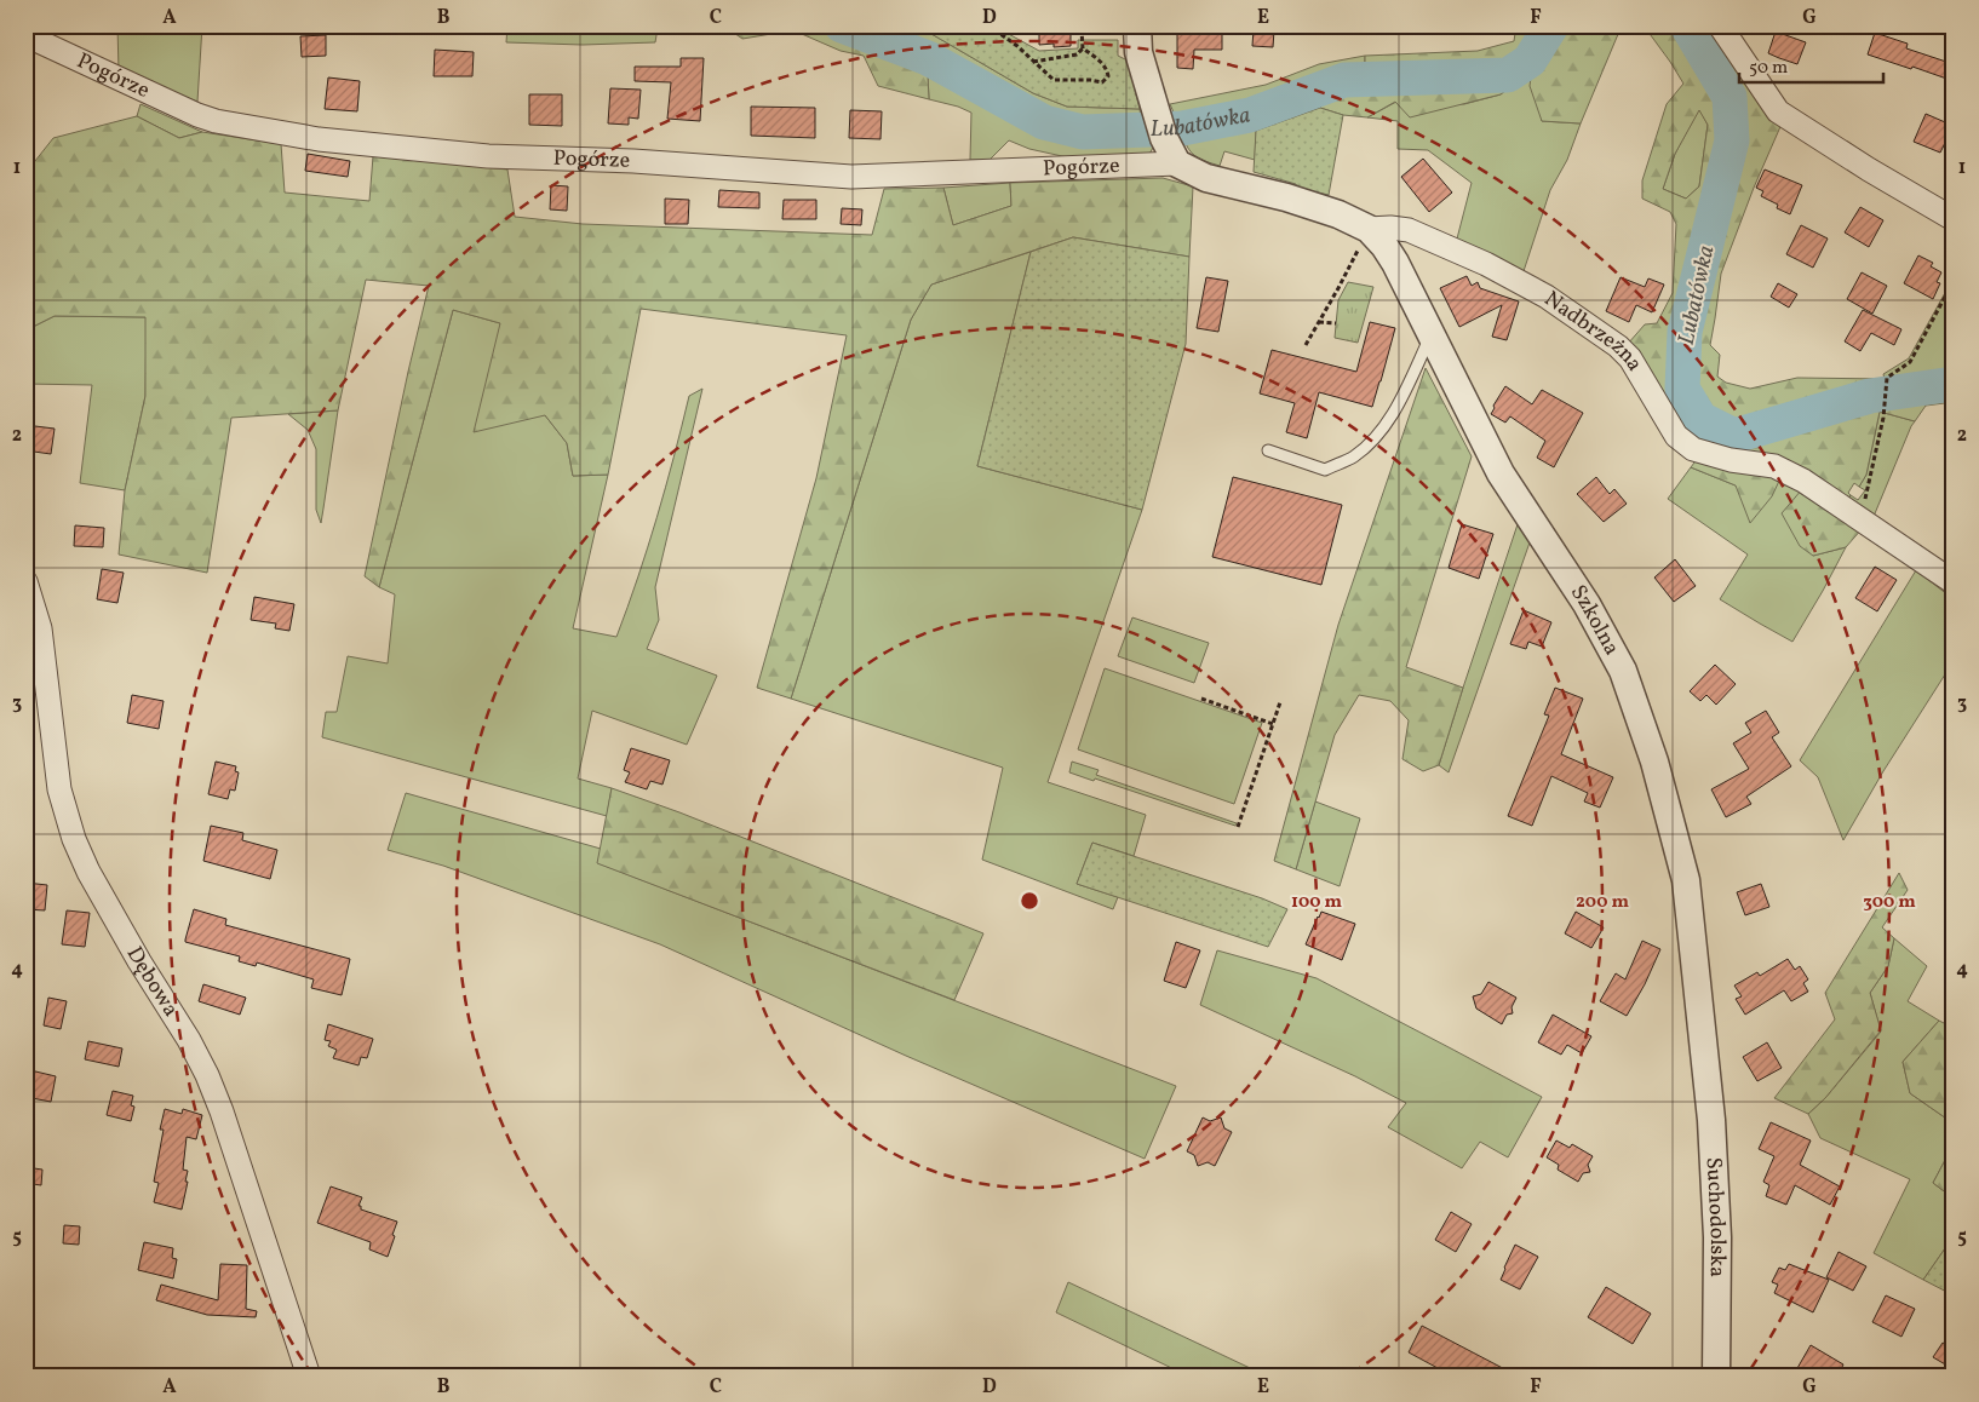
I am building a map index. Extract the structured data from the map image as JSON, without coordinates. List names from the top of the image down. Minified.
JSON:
{"streets":{"street":["Pogórze","Nadbrzeżna","Szkolna","Dębowa","Suchodolska"]},"crossings":[["Pogórze","Nadbrzeżna"],["Nadbrzeżna","Szkolna"],["Szkolna","Suchodolska"]],"water":["Lubatówka"],"scale_bar":"50 m","grid":{"columns":["A","B","C","D","E","F","G"],"rows":["1","2","3","4","5"]},"rings":["100 m","200 m","300 m"]}
